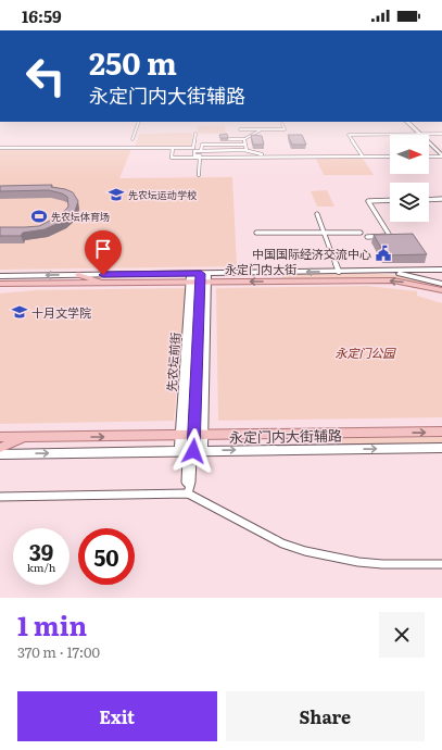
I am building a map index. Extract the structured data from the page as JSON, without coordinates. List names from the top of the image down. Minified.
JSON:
{"streets":{"main road":["永定门内大街"],"street":["先农坛前街","永定门内大街辅路"]},"crossings":[["永定门内大街","先农坛前街"]],"one_way":["永定门内大街"],"parks":["永定门公园"],"places":{"school or university":["先农坛运动学校","十月文学院"],"sports":["先农坛体育场"],"public building":["中国国际经济交流中心"]},"north":"right","page":{"status":"16:59","turn":["250 m","永定门内大街辅路"],"speed":"39 km/h","limit":"50","heading":["1 min","370 m · 17:00"],"buttons":["Exit","Share"]}}
